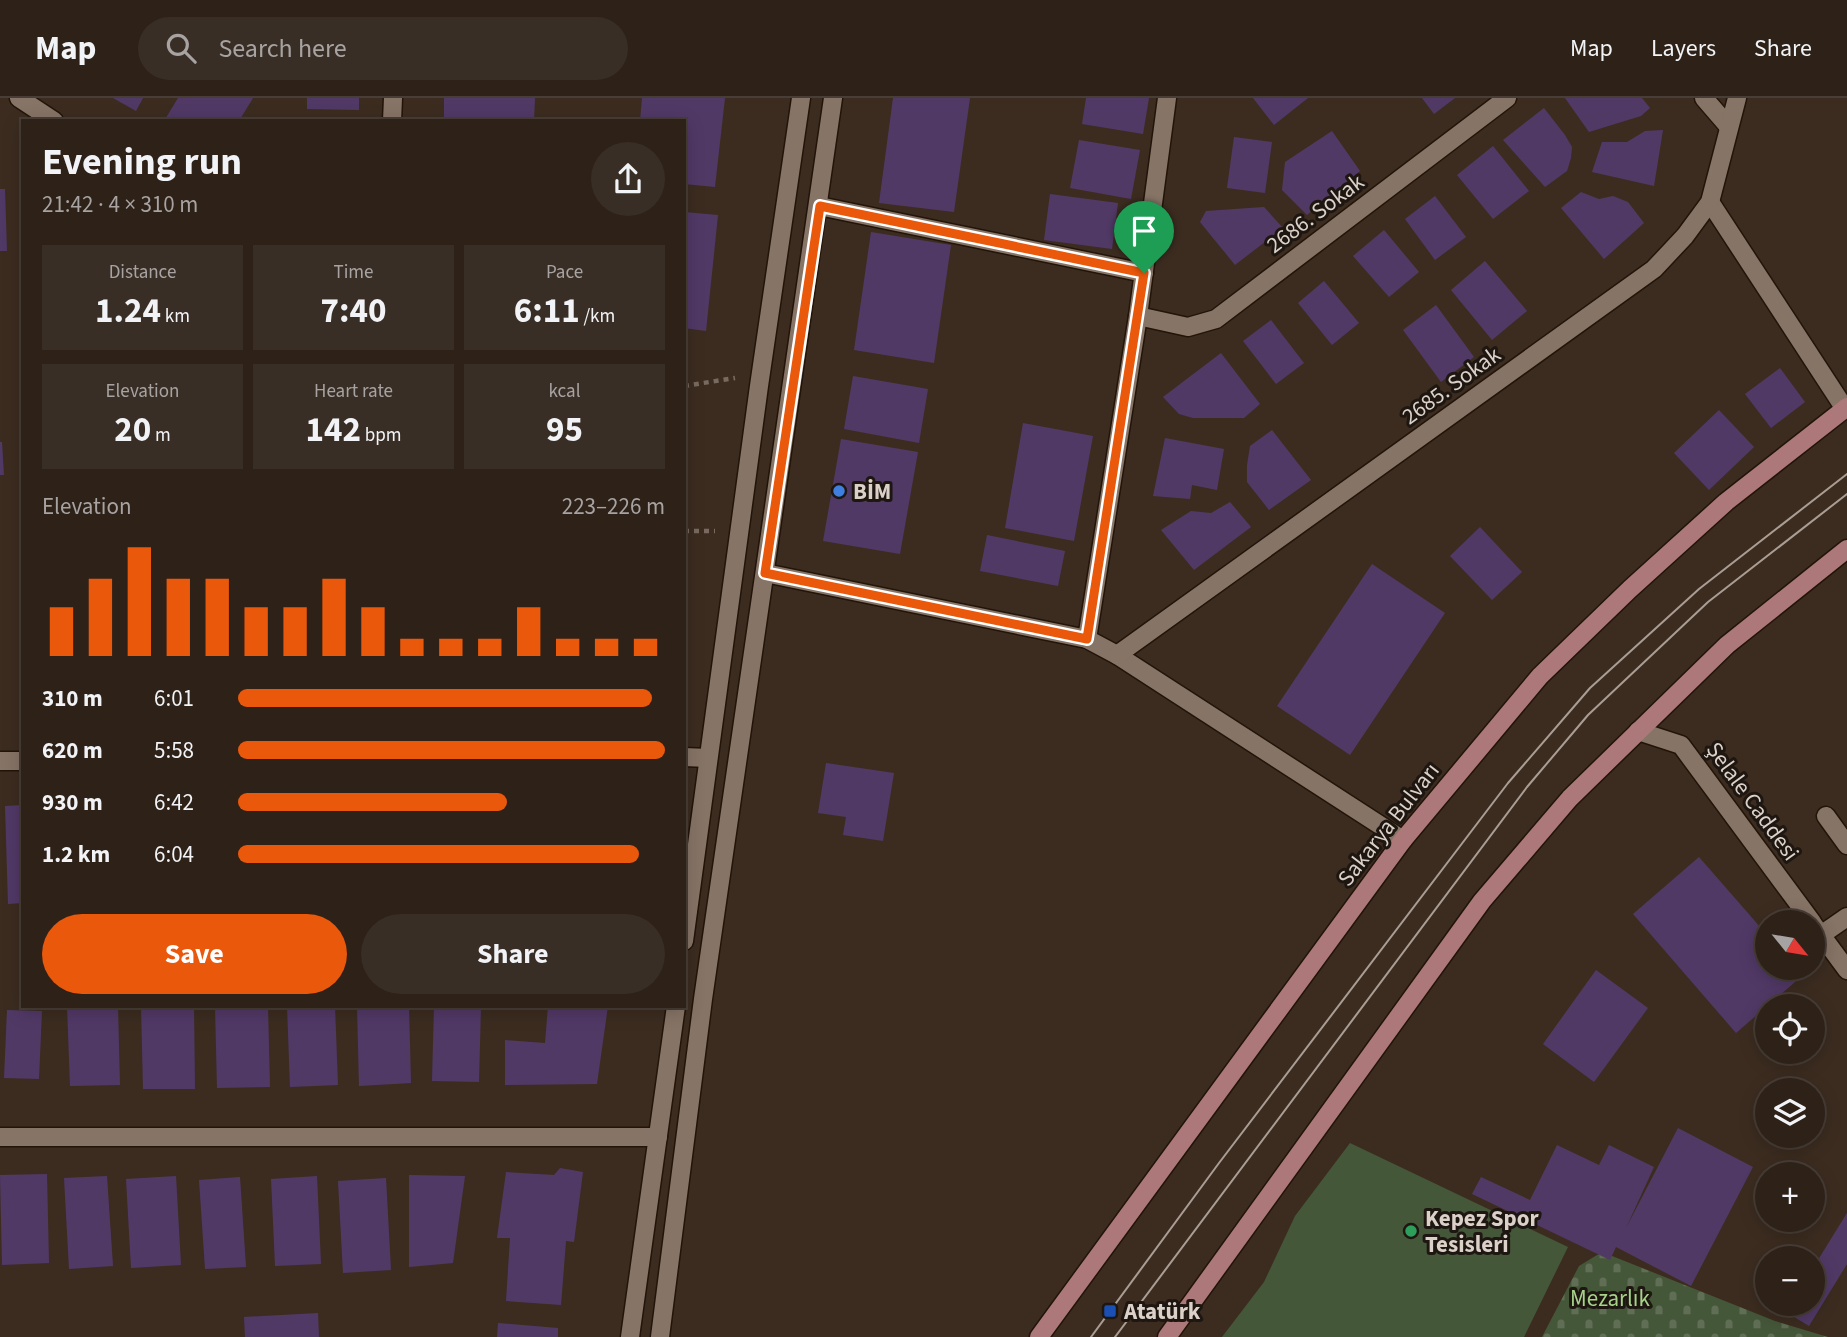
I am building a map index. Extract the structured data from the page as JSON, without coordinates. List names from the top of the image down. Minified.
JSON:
{"streets":{"main road":["Sakarya Bulvarı"],"street":["2686. Sokak","2685. Sokak","Şelale Caddesi"]},"parks":["Mezarlık"],"places":{"other":["BİM","Kepez Spor Tesisleri"],"transit":["Atatürk"]},"north":"bottom right","page":{"header":"Map","search":"Search here","nav":["Map","Layers","Share"],"heading":["Evening run","21:42 · 4 × 310 m"],"stats":[["Distance","1.24 km"],["Time","7:40"],["Pace","6:11 /km"],["Elevation","20 m"],["Heart rate","142 bpm"],["kcal","95"]],"chart":["Elevation","223–226 m"],"list":[{"name":"310 m","note":"6:01"},{"name":"620 m","note":"5:58"},{"name":"930 m","note":"6:42"},{"name":"1.2 km","note":"6:04"}],"buttons":["Save","Share"],"map_buttons":["+","−"]}}
